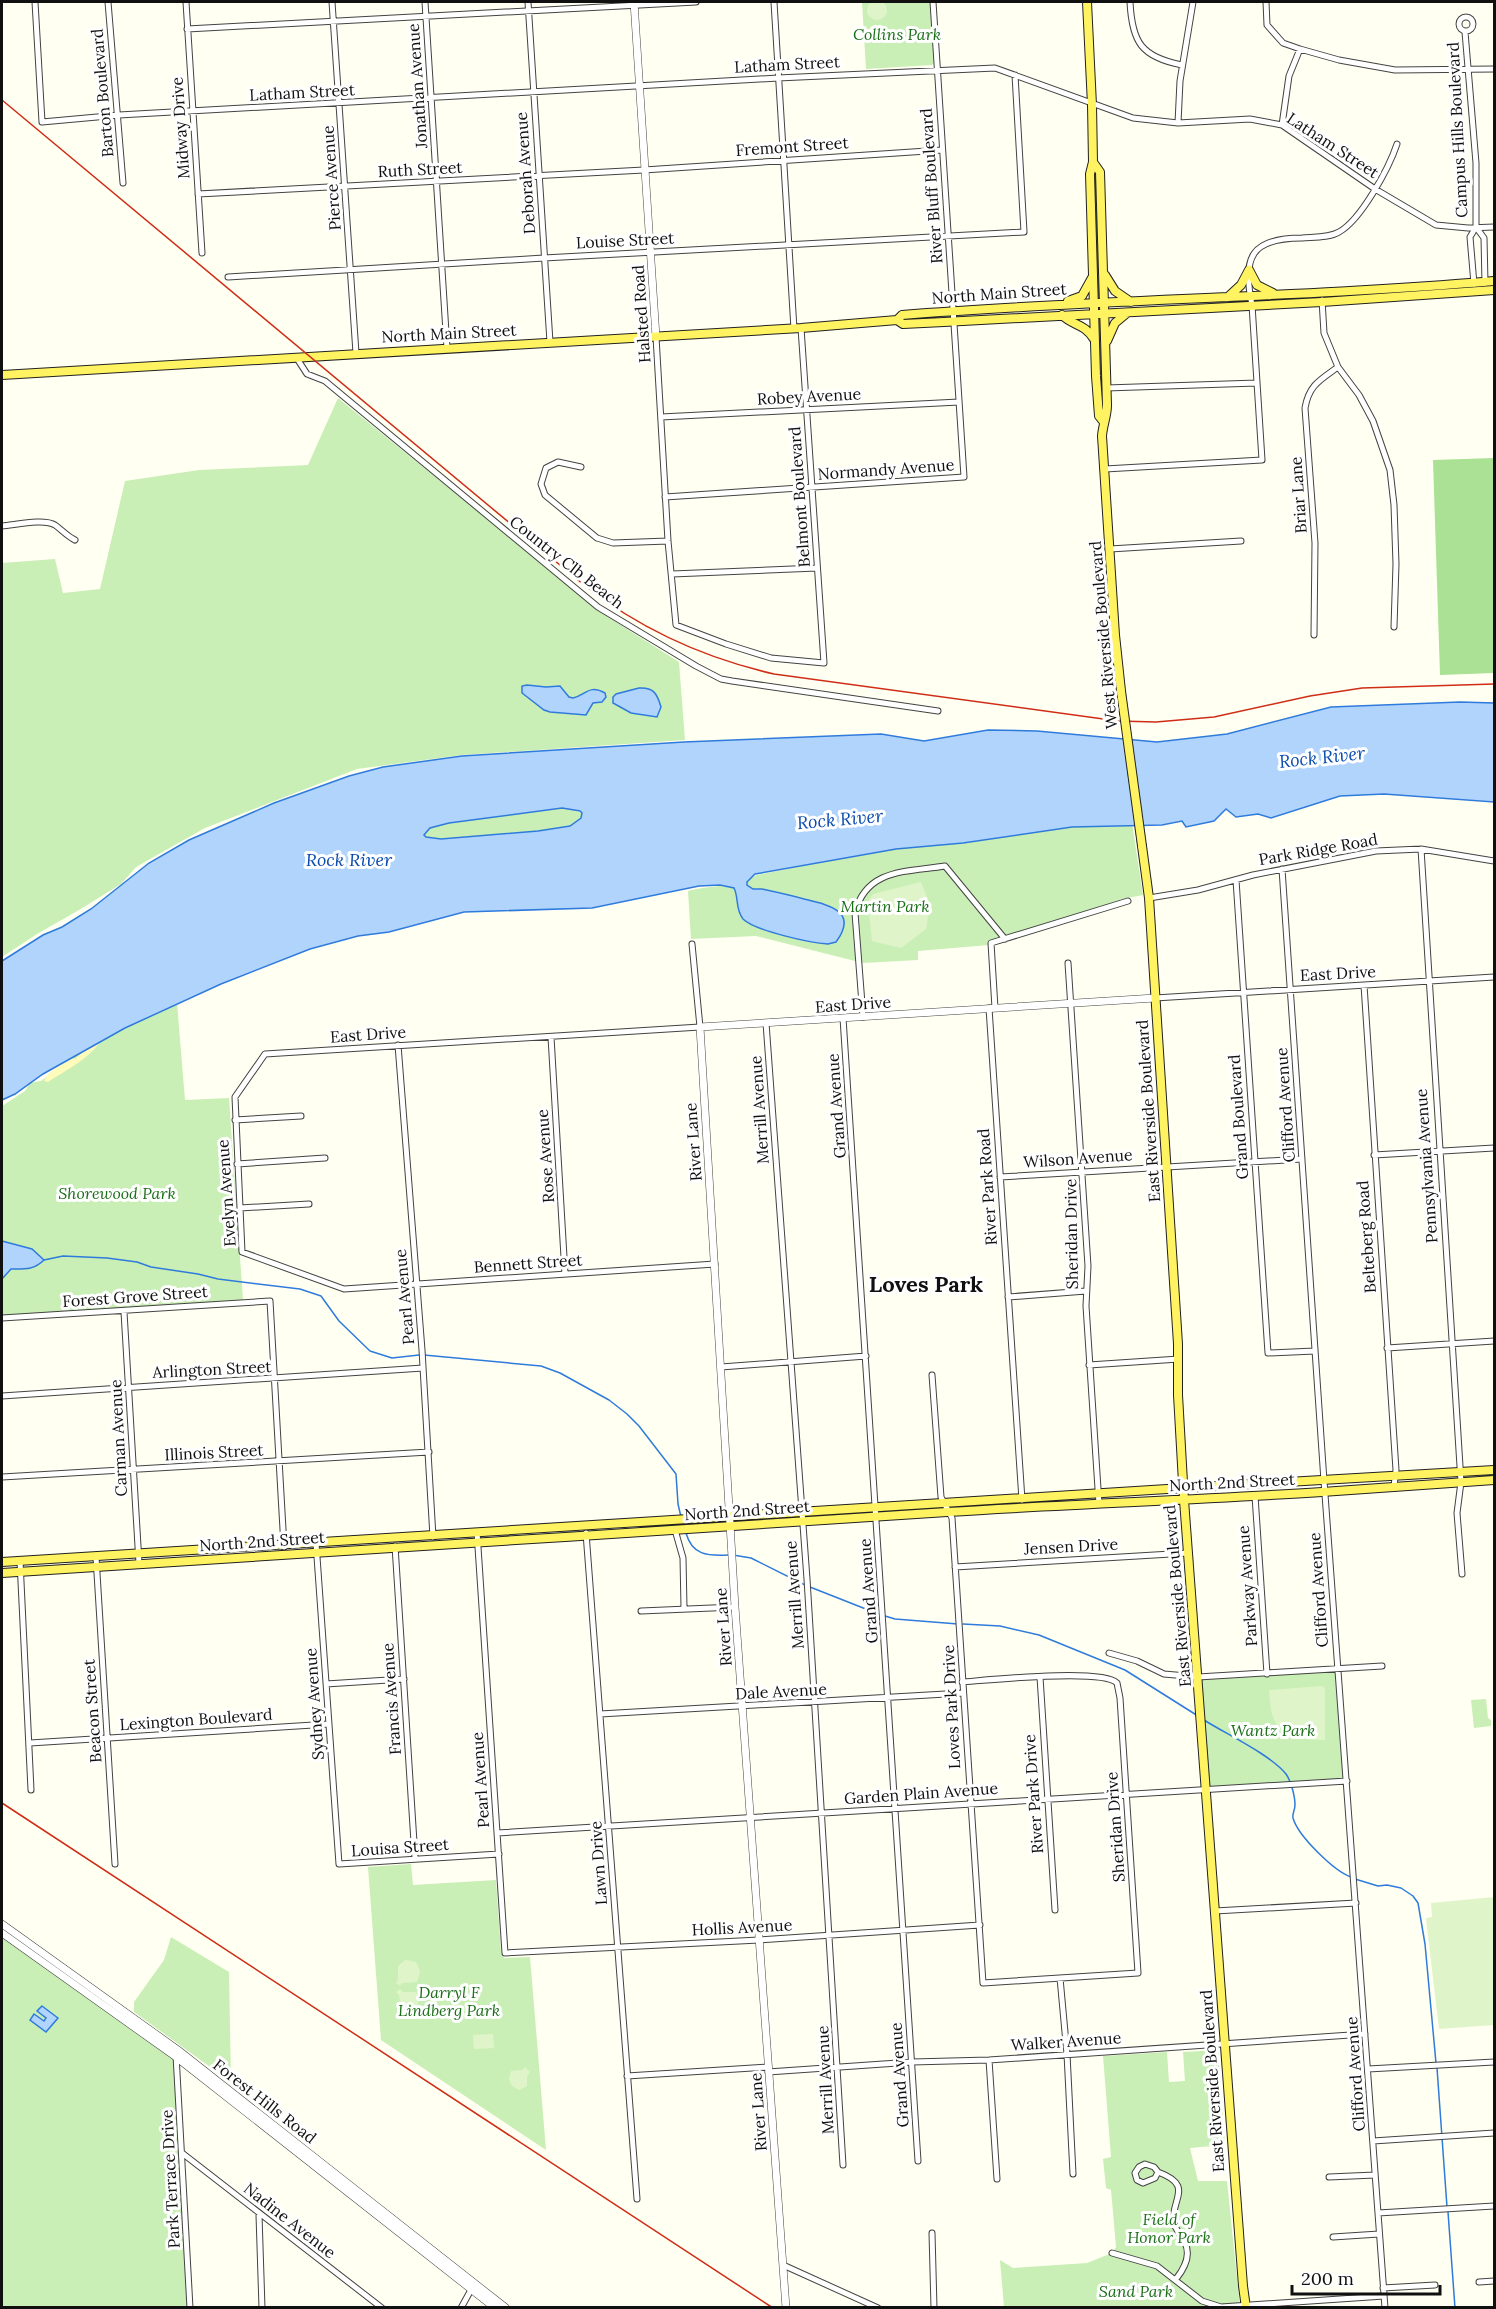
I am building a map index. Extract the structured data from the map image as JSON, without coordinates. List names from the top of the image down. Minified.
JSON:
{"streets":{"main road":["North Main Street","West Riverside Boulevard","East Riverside Boulevard","North 2nd Street"],"street":["Latham Street","Jonathan Avenue","Barton Boulevard","Midway Drive","Campus Hills Boulevard","Fremont Street","Ruth Street","Deborah Avenue","Pierce Avenue","River Bluff Boulevard","Louise Street","Halsted Road","Robey Avenue","Normandy Avenue","Briar Lane","Belmont Boulevard","Country Clb Beach","Park Ridge Road","East Drive","Clifford Avenue","Grand Avenue","Merrill Avenue","Grand Boulevard","River Lane","Rose Avenue","Wilson Avenue","Pennsylvania Avenue","River Park Road","Evelyn Avenue","Sheridan Drive","Belteberg Road","Bennett Street","Forest Grove Street","Pearl Avenue","Arlington Street","Carman Avenue","Illinois Street","Jensen Drive","Parkway Avenue","Dale Avenue","Francis Avenue","Sydney Avenue","Loves Park Drive","Beacon Street","Lexington Boulevard","Garden Plain Avenue","River Park Drive","Louisa Street","Lawn Drive","Hollis Avenue","Walker Avenue","Forest Hills Road","Park Terrace Drive","Nadine Avenue"]},"crossings":[["Latham Street","Jonathan Avenue"],["Latham Street","Barton Boulevard"],["Latham Street","Midway Drive"],["Latham Street","Campus Hills Boulevard"],["Latham Street","Deborah Avenue"],["Latham Street","Pierce Avenue"],["Latham Street","River Bluff Boulevard"],["Latham Street","Louise Street"],["Latham Street","Halsted Road"],["Latham Street","Belmont Boulevard"],["Latham Street","West Riverside Boulevard"],["Jonathan Avenue","Ruth Street"],["Jonathan Avenue","Louise Street"],["Jonathan Avenue","North Main Street"],["Midway Drive","Ruth Street"],["Fremont Street","Ruth Street"],["Fremont Street","River Bluff Boulevard"],["Fremont Street","Halsted Road"],["Fremont Street","Belmont Boulevard"],["Ruth Street","Deborah Avenue"],["Ruth Street","Pierce Avenue"],["Ruth Street","Halsted Road"],["Deborah Avenue","Louise Street"],["Deborah Avenue","North Main Street"],["Pierce Avenue","Louise Street"],["Pierce Avenue","North Main Street"],["River Bluff Boulevard","Louise Street"],["River Bluff Boulevard","North Main Street"],["River Bluff Boulevard","Robey Avenue"],["River Bluff Boulevard","Normandy Avenue"],["Louise Street","Halsted Road"],["Louise Street","Belmont Boulevard"],["North Main Street","Halsted Road"],["North Main Street","Belmont Boulevard"],["North Main Street","Country Clb Beach"],["North Main Street","West Riverside Boulevard"],["Halsted Road","Robey Avenue"],["Halsted Road","Normandy Avenue"],["Halsted Road","Belmont Boulevard"],["Robey Avenue","Belmont Boulevard"],["Normandy Avenue","Belmont Boulevard"],["West Riverside Boulevard","East Riverside Boulevard"],["Park Ridge Road","Clifford Avenue"],["Park Ridge Road","East Riverside Boulevard"],["Park Ridge Road","Grand Boulevard"],["Park Ridge Road","Pennsylvania Avenue"],["East Drive","Clifford Avenue"],["East Drive","Grand Avenue"],["East Drive","Merrill Avenue"],["East Drive","East Riverside Boulevard"],["East Drive","Grand Boulevard"],["East Drive","River Lane"],["East Drive","Rose Avenue"],["East Drive","Pennsylvania Avenue"],["East Drive","River Park Road"],["East Drive","Evelyn Avenue"],["East Drive","Sheridan Drive"],["East Drive","Belteberg Road"],["East Drive","Pearl Avenue"],["Clifford Avenue","Grand Boulevard"],["Clifford Avenue","Wilson Avenue"],["Clifford Avenue","North 2nd Street"],["Clifford Avenue","Garden Plain Avenue"],["Clifford Avenue","Walker Avenue"],["Grand Avenue","North 2nd Street"],["Grand Avenue","Dale Avenue"],["Grand Avenue","Garden Plain Avenue"],["Grand Avenue","Hollis Avenue"],["Grand Avenue","Walker Avenue"],["Merrill Avenue","North 2nd Street"],["Merrill Avenue","Dale Avenue"],["Merrill Avenue","Garden Plain Avenue"],["Merrill Avenue","Hollis Avenue"],["Merrill Avenue","Walker Avenue"],["East Riverside Boulevard","Wilson Avenue"],["East Riverside Boulevard","North 2nd Street"],["East Riverside Boulevard","Jensen Drive"],["East Riverside Boulevard","Garden Plain Avenue"],["East Riverside Boulevard","Walker Avenue"],["Grand Boulevard","Wilson Avenue"],["River Lane","Bennett Street"],["River Lane","North 2nd Street"],["River Lane","Dale Avenue"],["River Lane","Garden Plain Avenue"],["River Lane","Hollis Avenue"],["River Lane","Walker Avenue"],["Rose Avenue","Bennett Street"],["Wilson Avenue","River Park Road"],["Wilson Avenue","Sheridan Drive"],["Pennsylvania Avenue","North 2nd Street"],["River Park Road","North 2nd Street"],["Evelyn Avenue","Bennett Street"],["Sheridan Drive","North 2nd Street"],["Sheridan Drive","Loves Park Drive"],["Sheridan Drive","Garden Plain Avenue"],["Sheridan Drive","River Park Drive"],["Belteberg Road","North 2nd Street"],["Bennett Street","Pearl Avenue"],["Forest Grove Street","Arlington Street"],["Forest Grove Street","Carman Avenue"],["Pearl Avenue","Arlington Street"],["Pearl Avenue","Illinois Street"],["Pearl Avenue","North 2nd Street"],["Pearl Avenue","Garden Plain Avenue"],["Pearl Avenue","Louisa Street"],["Pearl Avenue","Hollis Avenue"],["Arlington Street","Carman Avenue"],["Carman Avenue","Illinois Street"],["Carman Avenue","North 2nd Street"],["North 2nd Street","Parkway Avenue"],["North 2nd Street","Francis Avenue"],["North 2nd Street","Sydney Avenue"],["North 2nd Street","Loves Park Drive"],["North 2nd Street","Beacon Street"],["North 2nd Street","Lawn Drive"],["Jensen Drive","Loves Park Drive"],["Dale Avenue","Loves Park Drive"],["Dale Avenue","Lawn Drive"],["Francis Avenue","Louisa Street"],["Sydney Avenue","Lexington Boulevard"],["Sydney Avenue","Louisa Street"],["Loves Park Drive","Garden Plain Avenue"],["Loves Park Drive","Hollis Avenue"],["Beacon Street","Lexington Boulevard"],["Garden Plain Avenue","River Park Drive"],["Garden Plain Avenue","Lawn Drive"],["Lawn Drive","Hollis Avenue"],["Lawn Drive","Walker Avenue"],["Forest Hills Road","Park Terrace Drive"],["Park Terrace Drive","Nadine Avenue"]],"districts":["Loves Park"],"water":["Rock River"],"parks":["Collins Park","Martin Park","Shorewood Park","Wantz Park","Darryl F Lindberg Park","Field of Honor Park","Sand Park"],"scale_bar":"200 m"}
